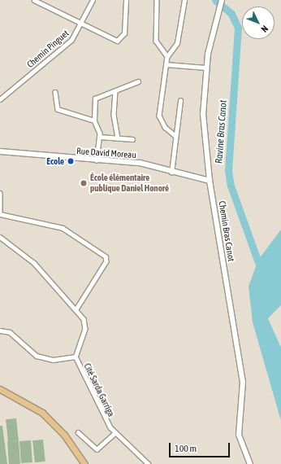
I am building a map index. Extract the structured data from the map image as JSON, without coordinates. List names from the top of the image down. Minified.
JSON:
{"streets":{"street":["Chemin Pinguet","Rue David Moreau","Chemin Bras Canot","Cité Sarda Garriga"]},"crossings":[["Rue David Moreau","Chemin Bras Canot"]],"water":["Ravine Bras Canot"],"places":["Ecole","École élémentaire publique Daniel Honoré"],"scale_bar":"100 m","north":"bottom right"}
